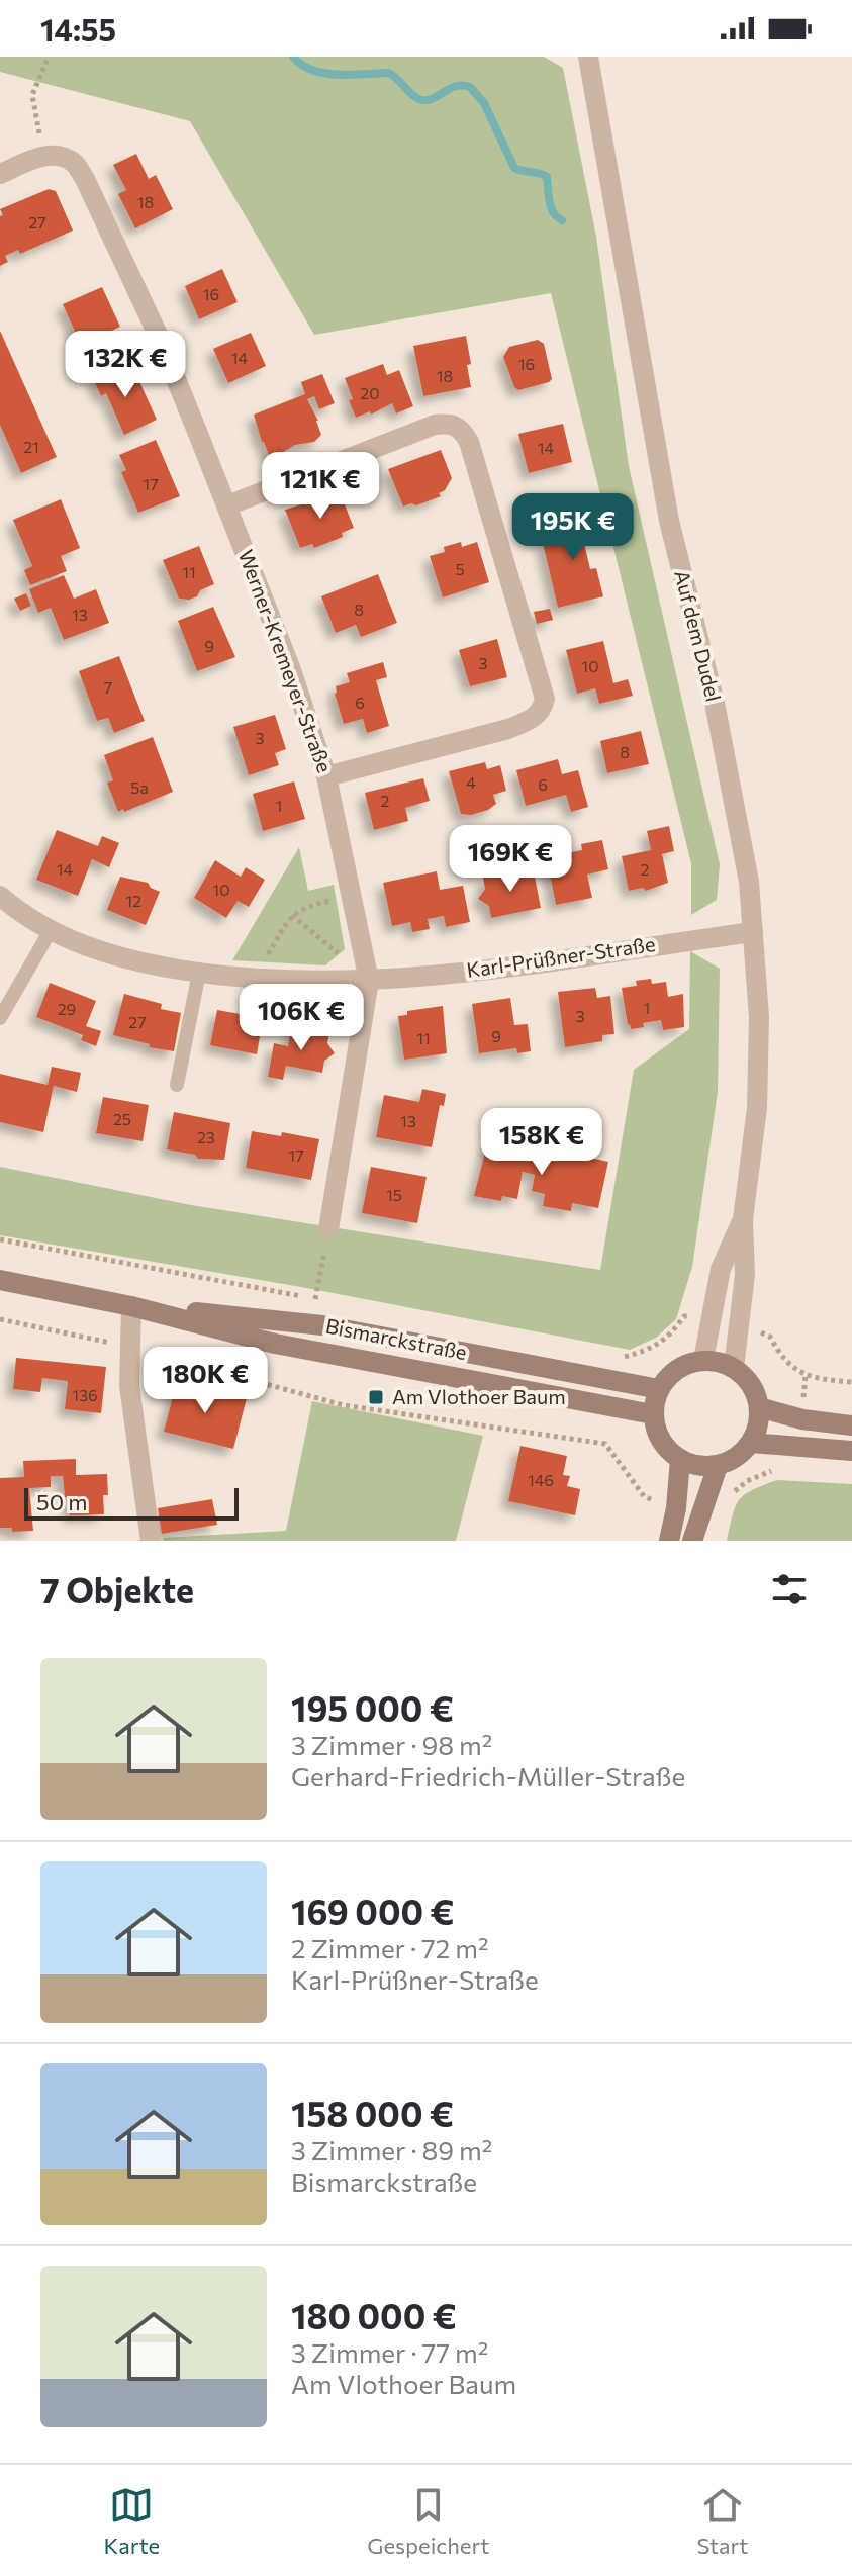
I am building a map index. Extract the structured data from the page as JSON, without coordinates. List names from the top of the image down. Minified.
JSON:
{"streets":{"main road":["Bismarckstraße"],"street":["Auf dem Dudel","Werner-Kremeyer-Straße","Karl-Prüßner-Straße"]},"crossings":[["Auf dem Dudel","Karl-Prüßner-Straße"],["Auf dem Dudel","Bismarckstraße"],["Werner-Kremeyer-Straße","Karl-Prüßner-Straße"]],"places":{"transit":["Am Vlothoer Baum"]},"house_numbers":["18","27","16","14","16","18","20","21","14","17","5","11","8","13","9","3","10","7","6","3","8","4","6","5a","2","1","14","2","10","12","1","29","3","27","9","11","25","13","23","17","15","136","146"],"scale_bar":"50 m","page":{"status":"14:55","price":["132K €","121K €","195K €","169K €","106K €","158K €","180K €"],"scale":"50 m","heading":"7 Objekte","list":[{"name":"195 000 €","note":"3 Zimmer · 98 m² · Gerhard-Friedrich-Müller-Straße"},{"name":"169 000 €","note":"2 Zimmer · 72 m² · Karl-Prüßner-Straße"},{"name":"158 000 €","note":"3 Zimmer · 89 m² · Bismarckstraße"},{"name":"180 000 €","note":"3 Zimmer · 77 m² · Am Vlothoer Baum"}],"tabs":["Karte","Gespeichert","Start"]}}
